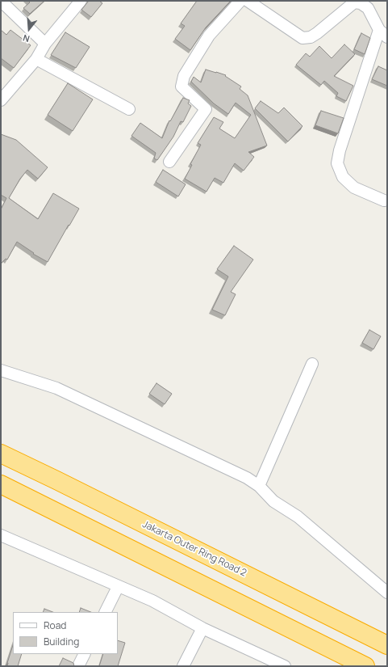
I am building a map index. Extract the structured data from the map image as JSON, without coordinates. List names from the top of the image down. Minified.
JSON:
{"streets":{"highway":["Jakarta Outer Ring Road 2"]},"legend":["Road","Building"],"north":"bottom"}
